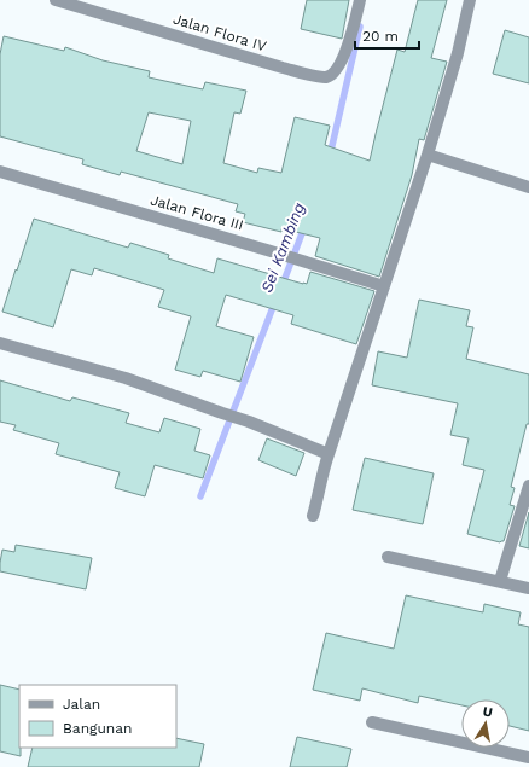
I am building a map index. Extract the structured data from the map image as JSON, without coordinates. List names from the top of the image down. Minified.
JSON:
{"streets":{"street":["Jalan Flora IV","Jalan Flora III"]},"water":["Sei Kambing"],"legend":["Jalan","Bangunan"],"scale_bar":"20 m","north":"top"}
